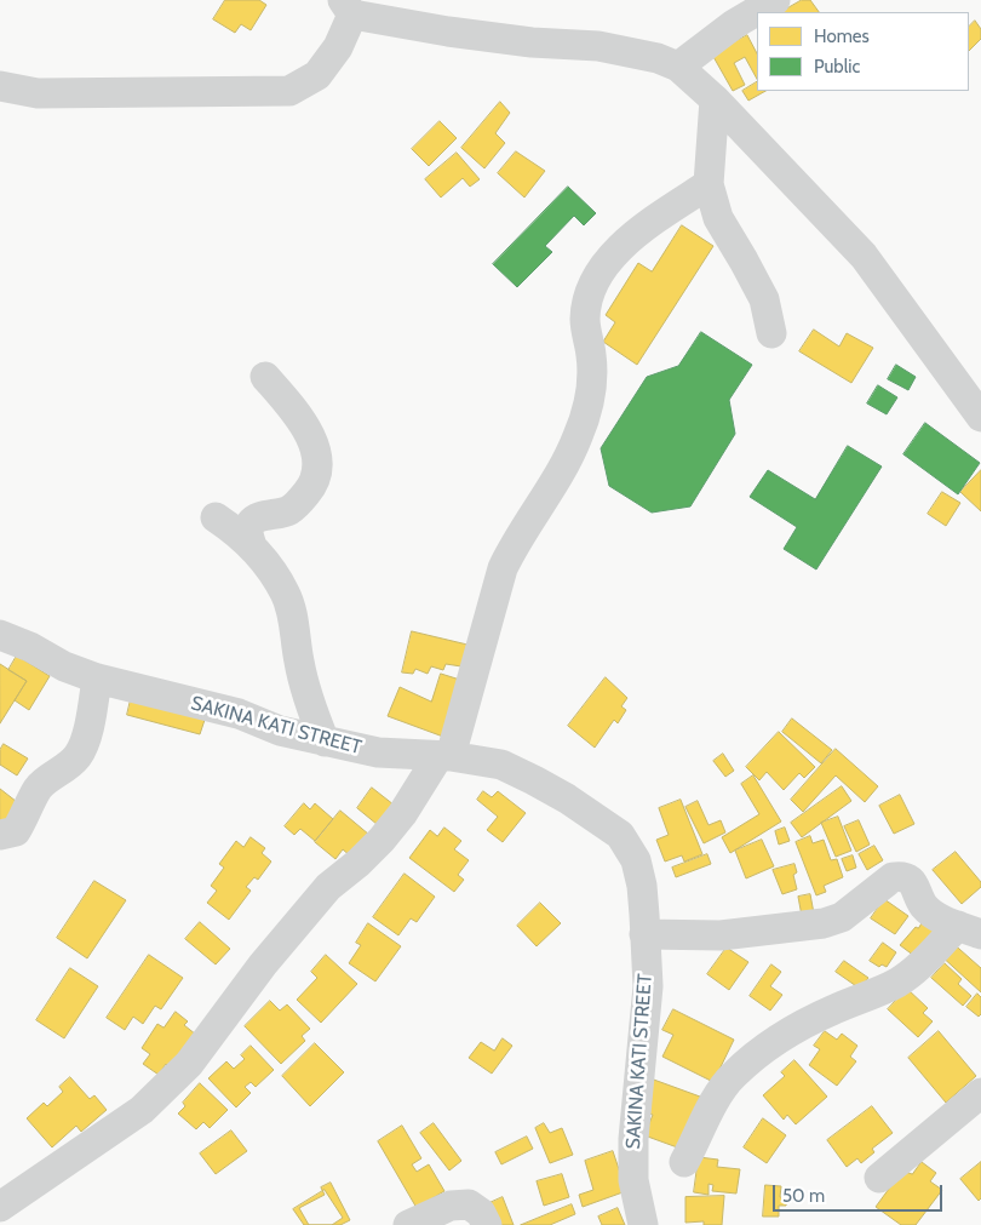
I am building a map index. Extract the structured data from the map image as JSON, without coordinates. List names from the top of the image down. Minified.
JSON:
{"streets":{"street":["SAKINA KATI STREET"]},"legend":["Homes","Public"],"scale_bar":"50 m"}
